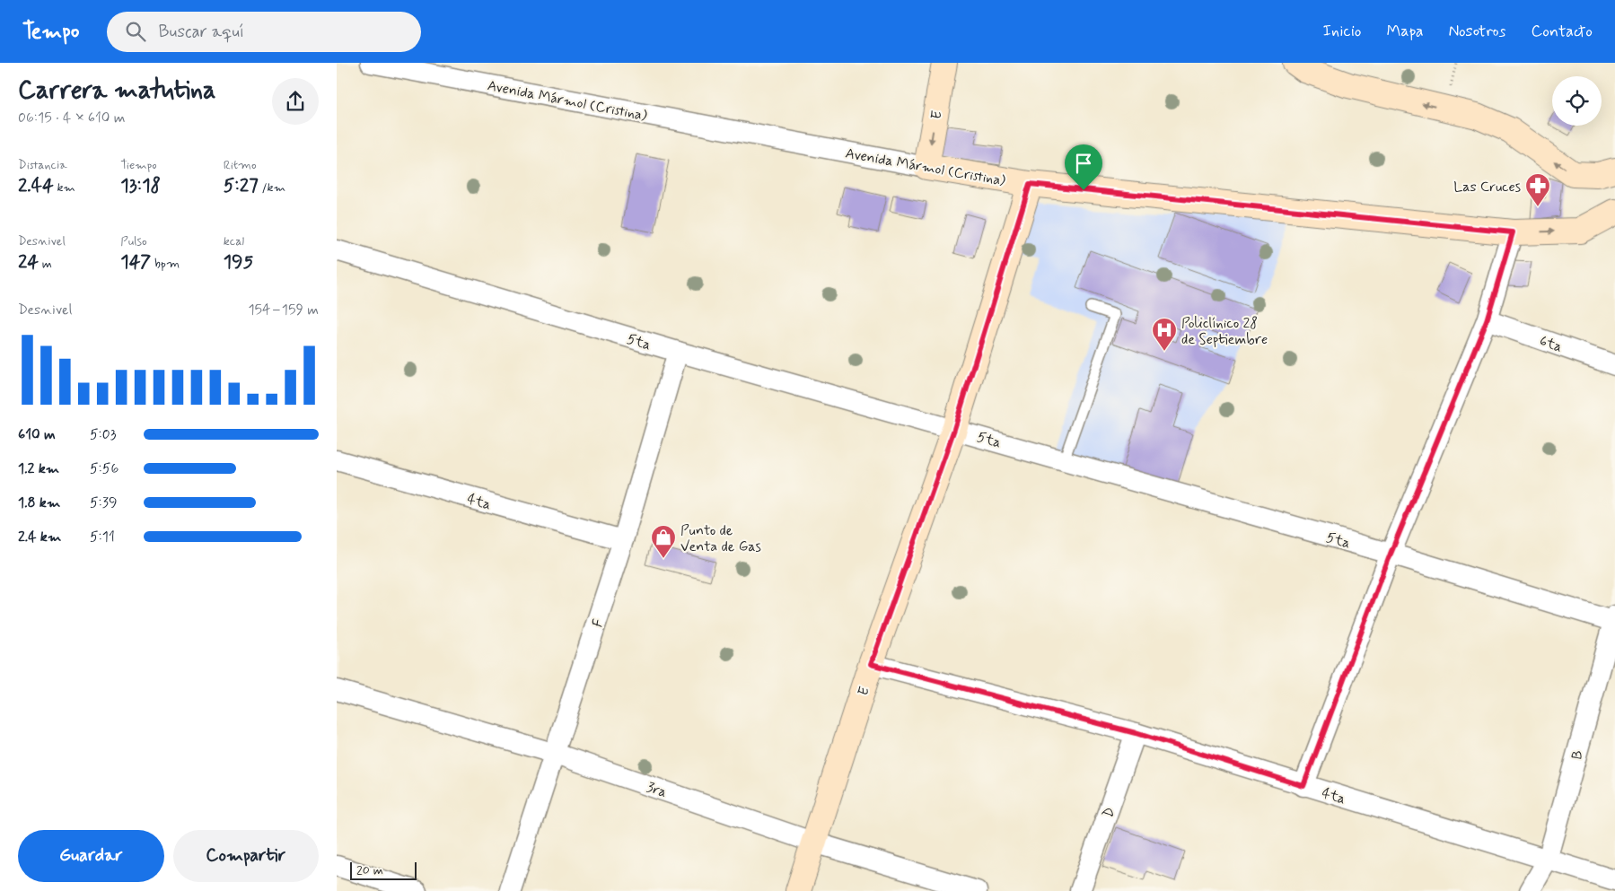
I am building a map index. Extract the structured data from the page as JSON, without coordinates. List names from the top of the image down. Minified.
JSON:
{"streets":{"main road":["Avenida Mármol (Cristina)","E"],"street":["5ta","6ta","4ta","F","B","3ra","D"]},"crossings":[["Avenida Mármol (Cristina)","E"],["E","5ta"],["E","4ta"],["E","3ra"],["5ta","F"],["5ta","B"],["4ta","F"],["4ta","B"],["4ta","D"],["F","3ra"]],"places":{"pharmacy":["Las Cruces"],"hospital":["Policlínico 28 de Septiembre"],"shop":["Punto de Venta de Gas"]},"scale_bar":"20 m","page":{"header":"Tempo","search":"Buscar aquí","nav":["Inicio","Mapa","Nosotros","Contacto"],"heading":["Carrera matutina","06:15 · 4 × 610 m"],"stats":[["Distancia","2.44 km"],["Tiempo","13:18"],["Ritmo","5:27 /km"],["Desnivel","24 m"],["Pulso","147 bpm"],["kcal","195"]],"chart":["Desnivel","154–159 m"],"list":[{"name":"610 m","note":"5:03"},{"name":"1.2 km","note":"5:56"},{"name":"1.8 km","note":"5:39"},{"name":"2.4 km","note":"5:11"}],"buttons":["Guardar","Compartir"],"scale":"20 m"}}
